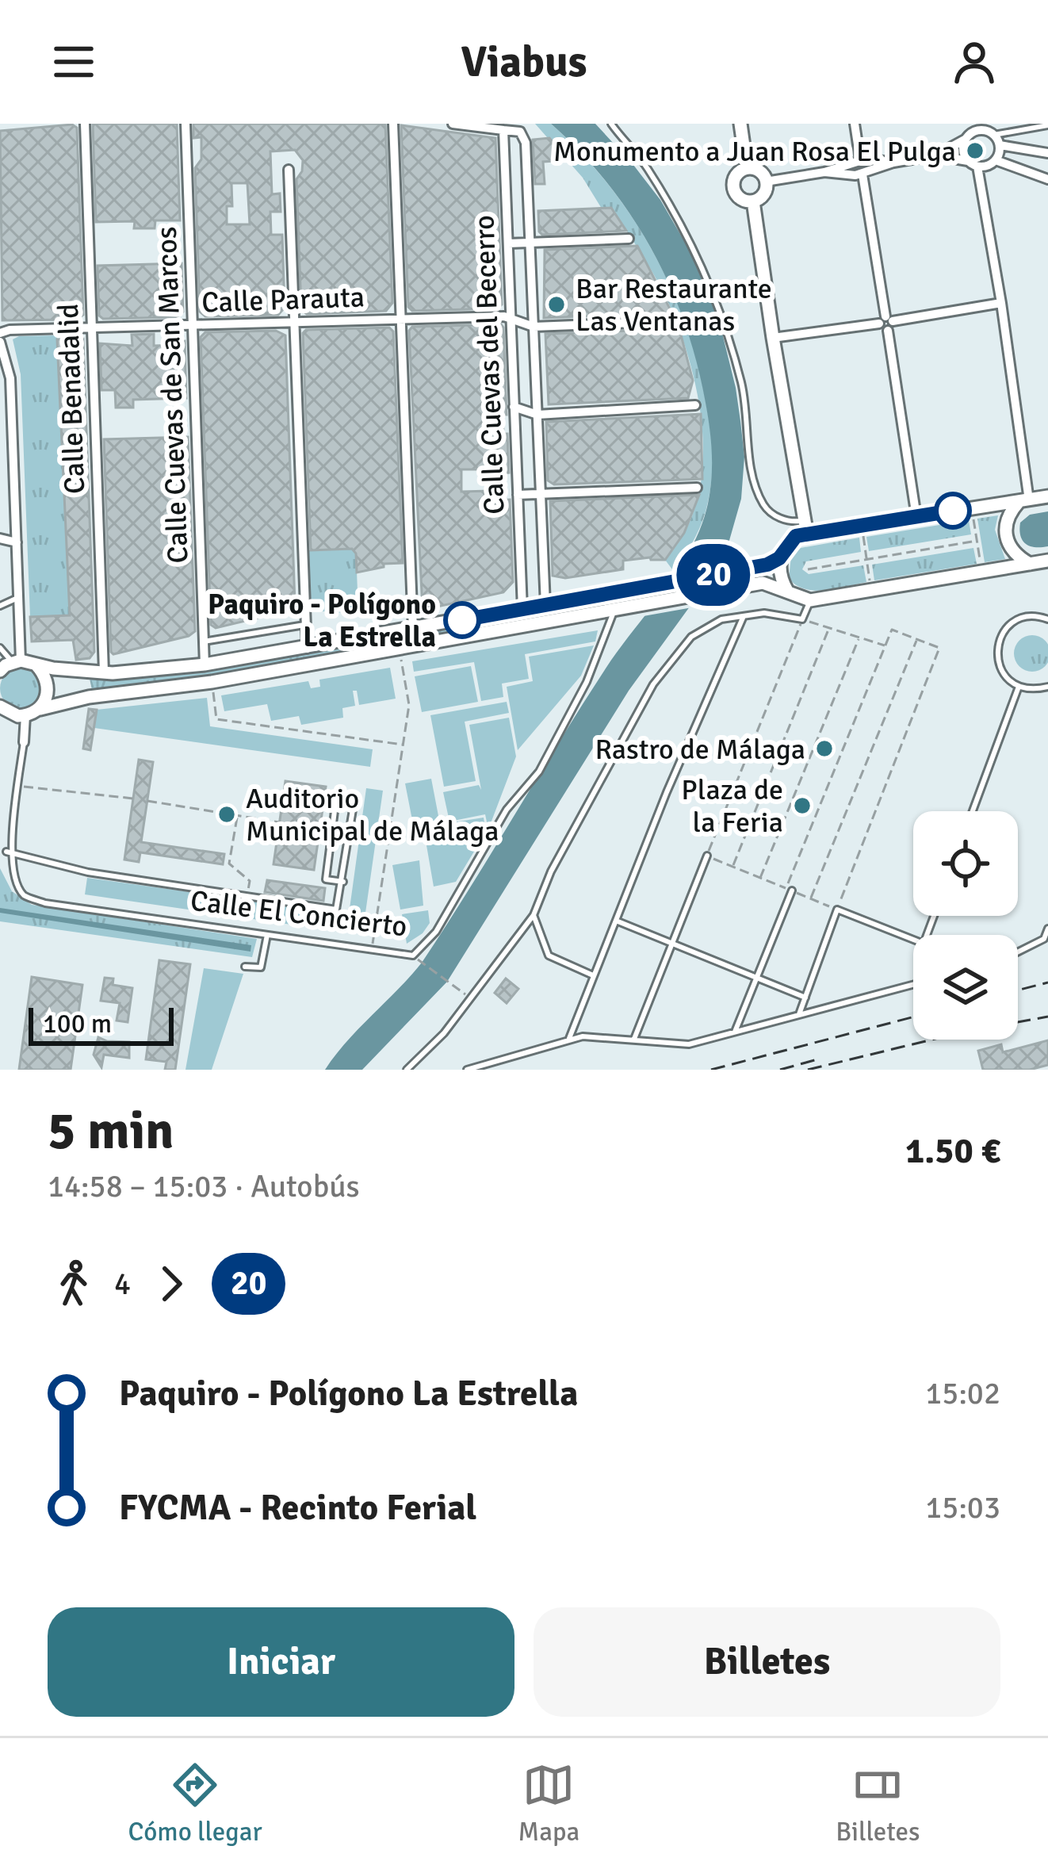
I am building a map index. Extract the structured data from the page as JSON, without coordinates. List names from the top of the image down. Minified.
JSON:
{"streets":{"street":["Calle Parauta","Calle Cuevas del Becerro","Calle Cuevas de San Marcos","Calle Benadalid"],"lane":["Calle El Concierto"]},"crossings":[["Calle Parauta","Calle Cuevas del Becerro"],["Calle Parauta","Calle Cuevas de San Marcos"],["Calle Parauta","Calle Benadalid"]],"places":["Monumento a Juan Rosa El Pulga","Bar Restaurante Las Ventanas","Paquiro - Polígono La Estrella","Rastro de Málaga","Plaza de la Feria","Auditorio Municipal de Málaga"],"lines":["bus line 20"],"scale_bar":"100 m","page":{"header":"Viabus","on_map":"20","scale":"100 m","heading":["5 min","14:58 – 15:03 · Autobús","1.50 €"],"legs":["4","20"],"list":[{"name":"Paquiro - Polígono La Estrella","value":"15:02"},{"name":"FYCMA - Recinto Ferial","value":"15:03"}],"buttons":["Iniciar","Billetes"],"tabs":["Cómo llegar","Mapa","Billetes"]}}
